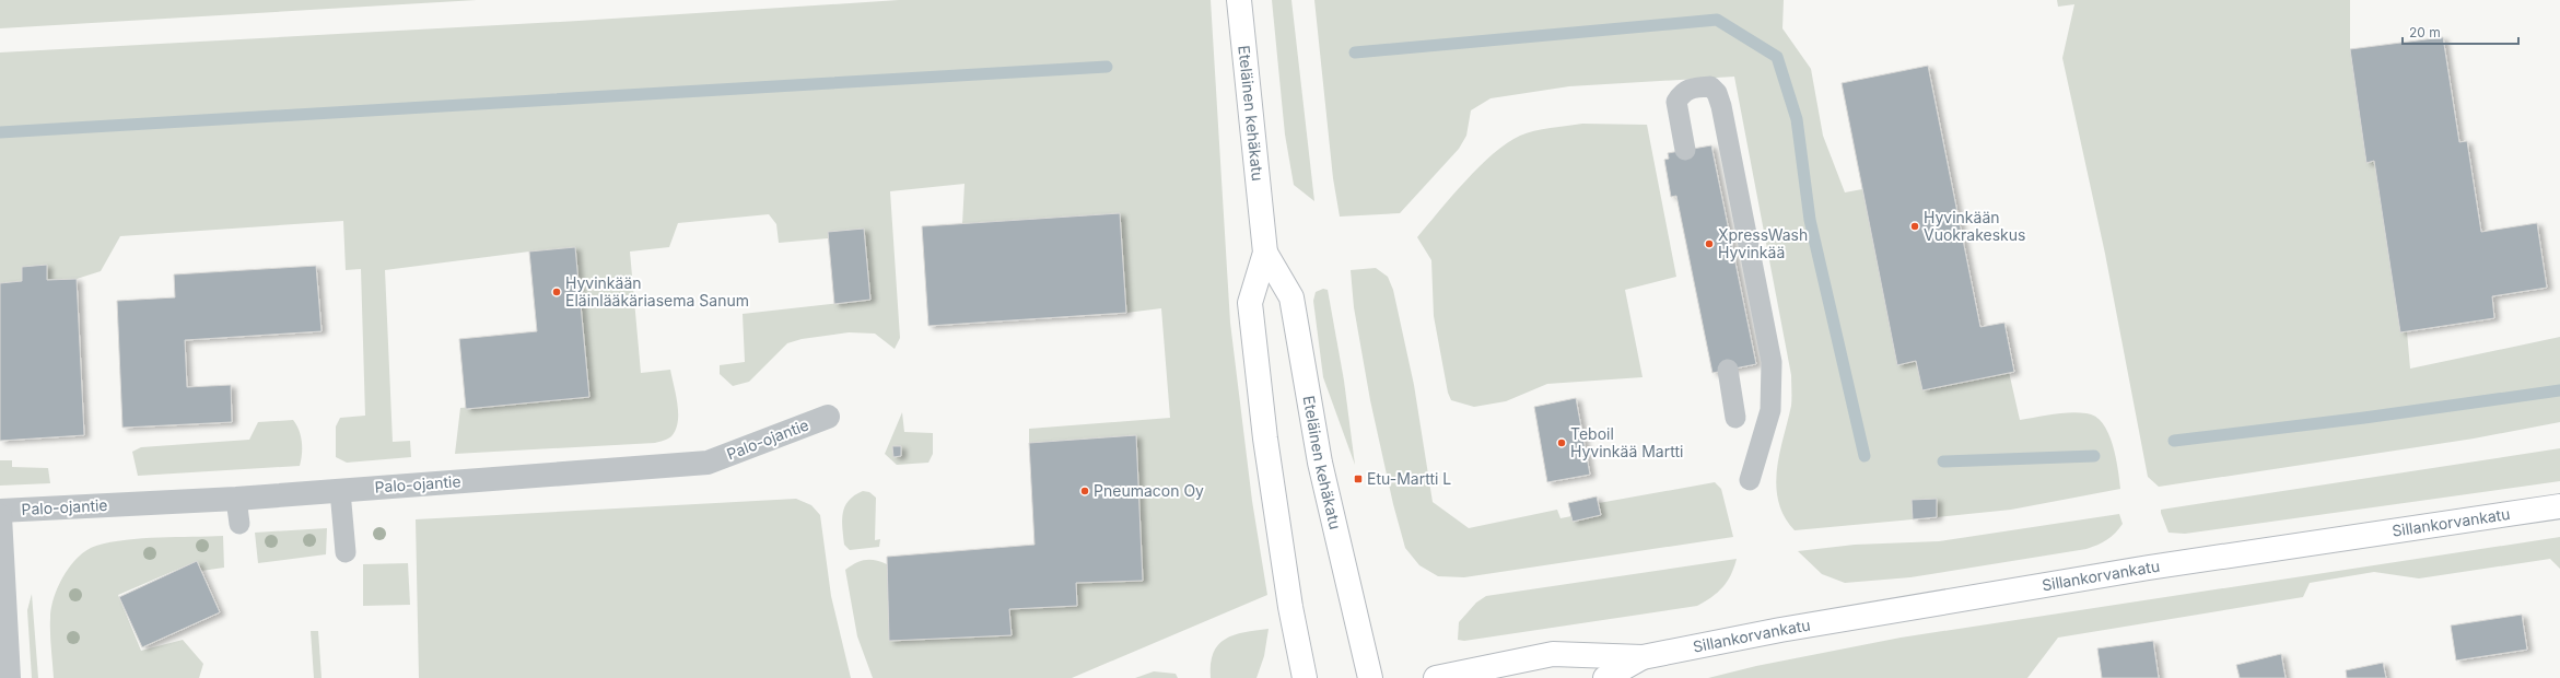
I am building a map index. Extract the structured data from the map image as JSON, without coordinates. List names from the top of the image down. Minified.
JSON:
{"streets":{"main road":["Eteläinen kehäkatu","Sillankorvankatu"],"street":["Palo-ojantie"]},"places":{"other":["Hyvinkään Vuokrakeskus","XpressWash Hyvinkää","Hyvinkään Eläinlääkäriasema Sanum","Teboil Hyvinkää Martti","Pneumacon Oy"],"transit":["Etu-Martti L"]},"scale_bar":"20 m"}
